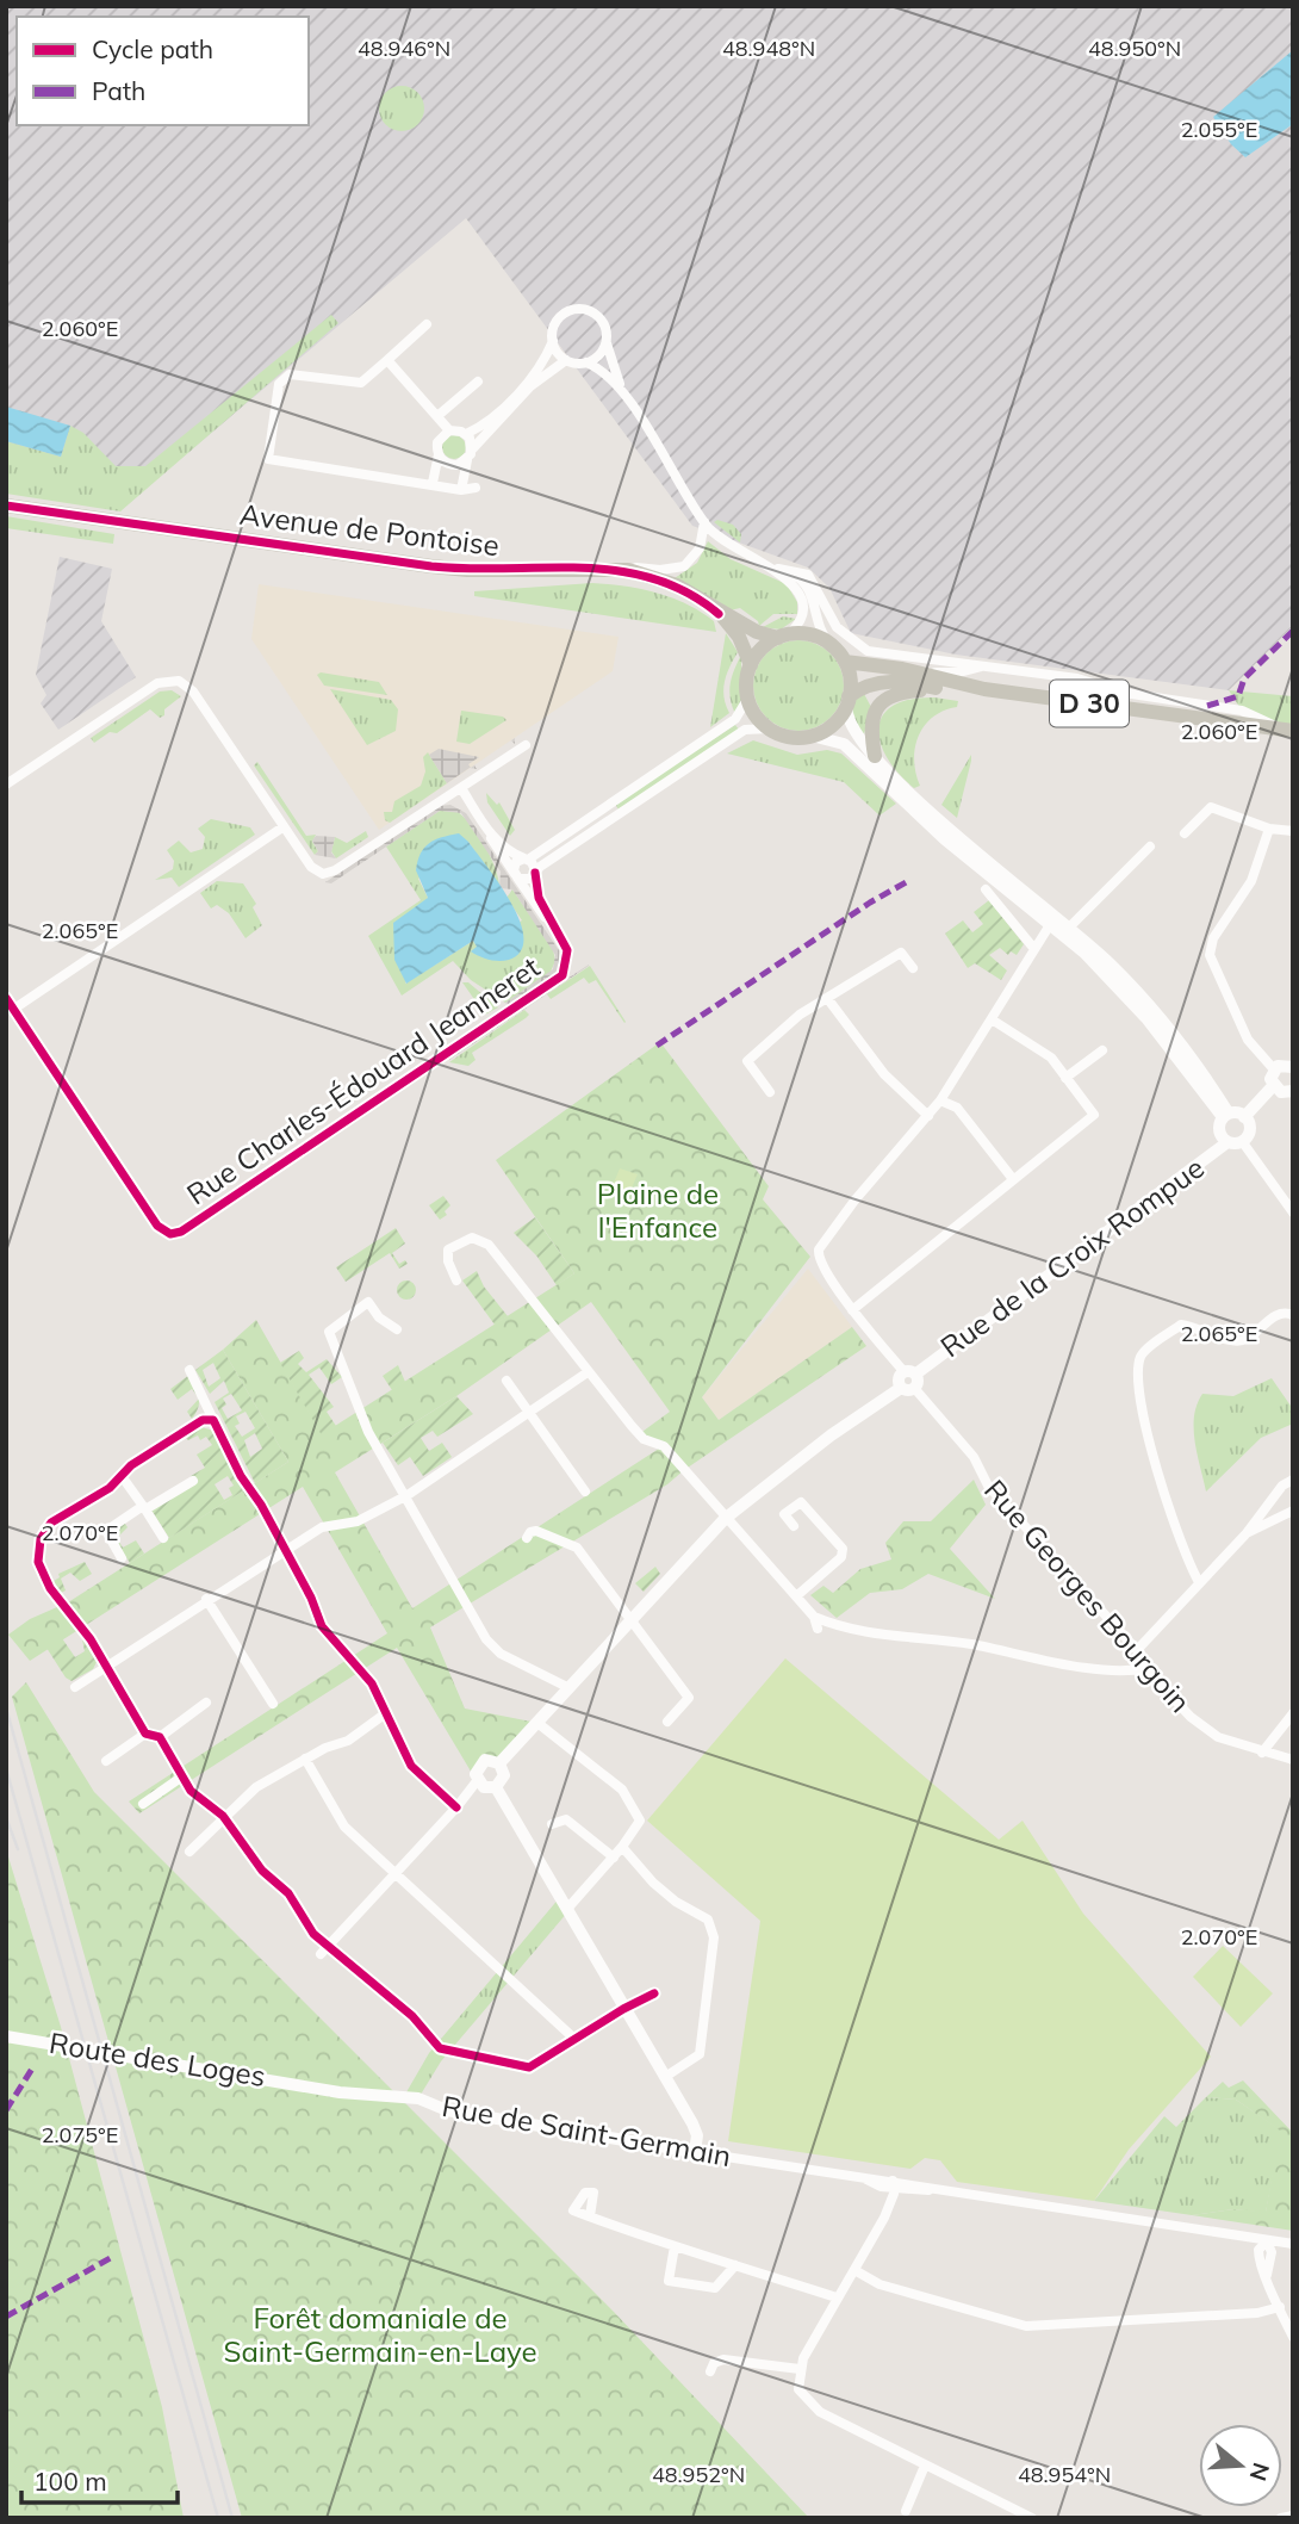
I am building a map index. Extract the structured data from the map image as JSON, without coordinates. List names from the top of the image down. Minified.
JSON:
{"streets":{"main road":["Avenue de Pontoise","D 30"],"street":["Rue Charles-Édouard Jeanneret","Rue de la Croix Rompue","Rue Georges Bourgoin","Route des Loges","Rue de Saint-Germain"]},"crossings":[["Avenue de Pontoise","D 30"],["Route des Loges","Rue de Saint-Germain"]],"parks":["Plaine de l'Enfance","Forêt domaniale de Saint-Germain-en-Laye"],"legend":["Cycle path","Path"],"scale_bar":"100 m","north":"right","coordinates":["48.946°N","48.948°N","48.950°N","2.055°E","2.060°E","2.065°E","2.070°E","2.075°E","48.952°N","48.954°N"]}
